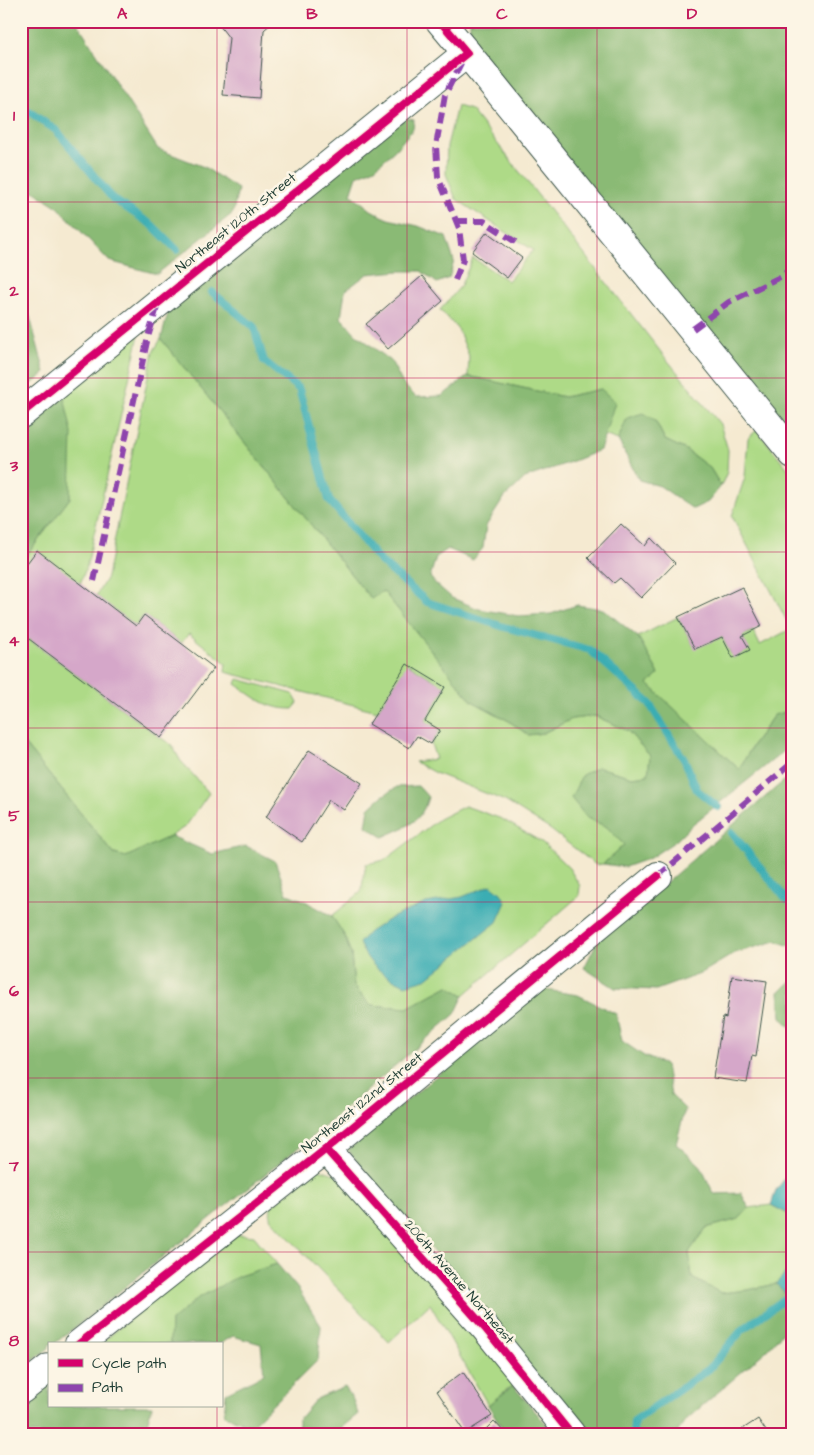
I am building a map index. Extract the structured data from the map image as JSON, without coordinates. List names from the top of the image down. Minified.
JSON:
{"streets":{"street":["Northeast 120th Street","Northeast 122nd Street","206th Avenue Northeast"]},"crossings":[["Northeast 122nd Street","206th Avenue Northeast"]],"legend":["Cycle path","Path"],"grid":{"columns":["A","B","C","D"],"rows":["1","2","3","4","5","6","7","8"]}}
